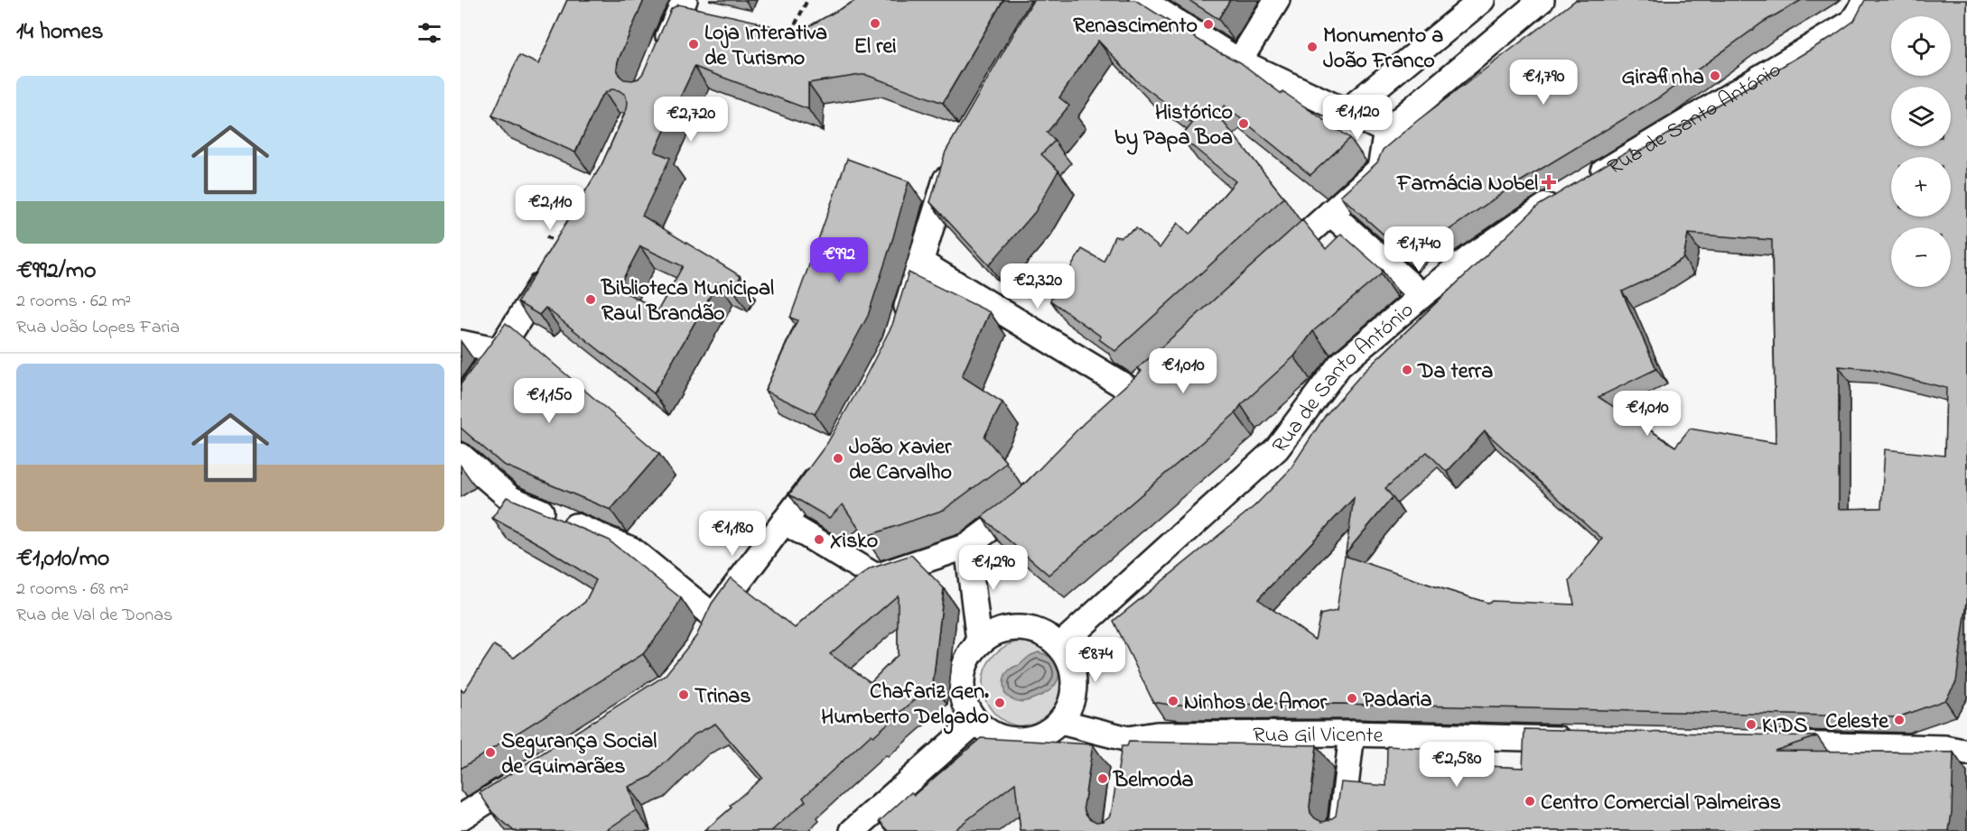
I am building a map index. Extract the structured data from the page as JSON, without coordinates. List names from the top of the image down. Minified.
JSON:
{"streets":{"street":["Rua de Santo António","Rua Gil Vicente"]},"crossings":[["Rua de Santo António","Rua Gil Vicente"]],"places":{"other":["El rei","Renascimento","Loja Interativa de Turismo","Monumento a João Franco","Girafinha","Histórico by Papa Boa","Biblioteca Municipal Raul Brandão","Da terra","João Xavier de Carvalho","Xisko","Trinas","Padaria","Ninhos de Amor","Chafariz Gen. Humberto Delgado","Celeste","KIDS","Segurança Social de Guimarães","Belmoda","Centro Comercial Palmeiras"],"health":["Farmácia Nobel"]},"page":{"heading":"14 homes","map_buttons":["+","−"],"price":["€1,790","€1,120","€2,720","€2,110","€1,740","€992","€2,320","€1,010","€1,150","€1,010","€1,180","€1,290","€874","€2,580"],"list":[{"name":"€992/mo","note":"2 rooms · 62 m² · Rua João Lopes Faria"},{"name":"€1,010/mo","note":"2 rooms · 68 m² · Rua de Val de Donas"}]}}
